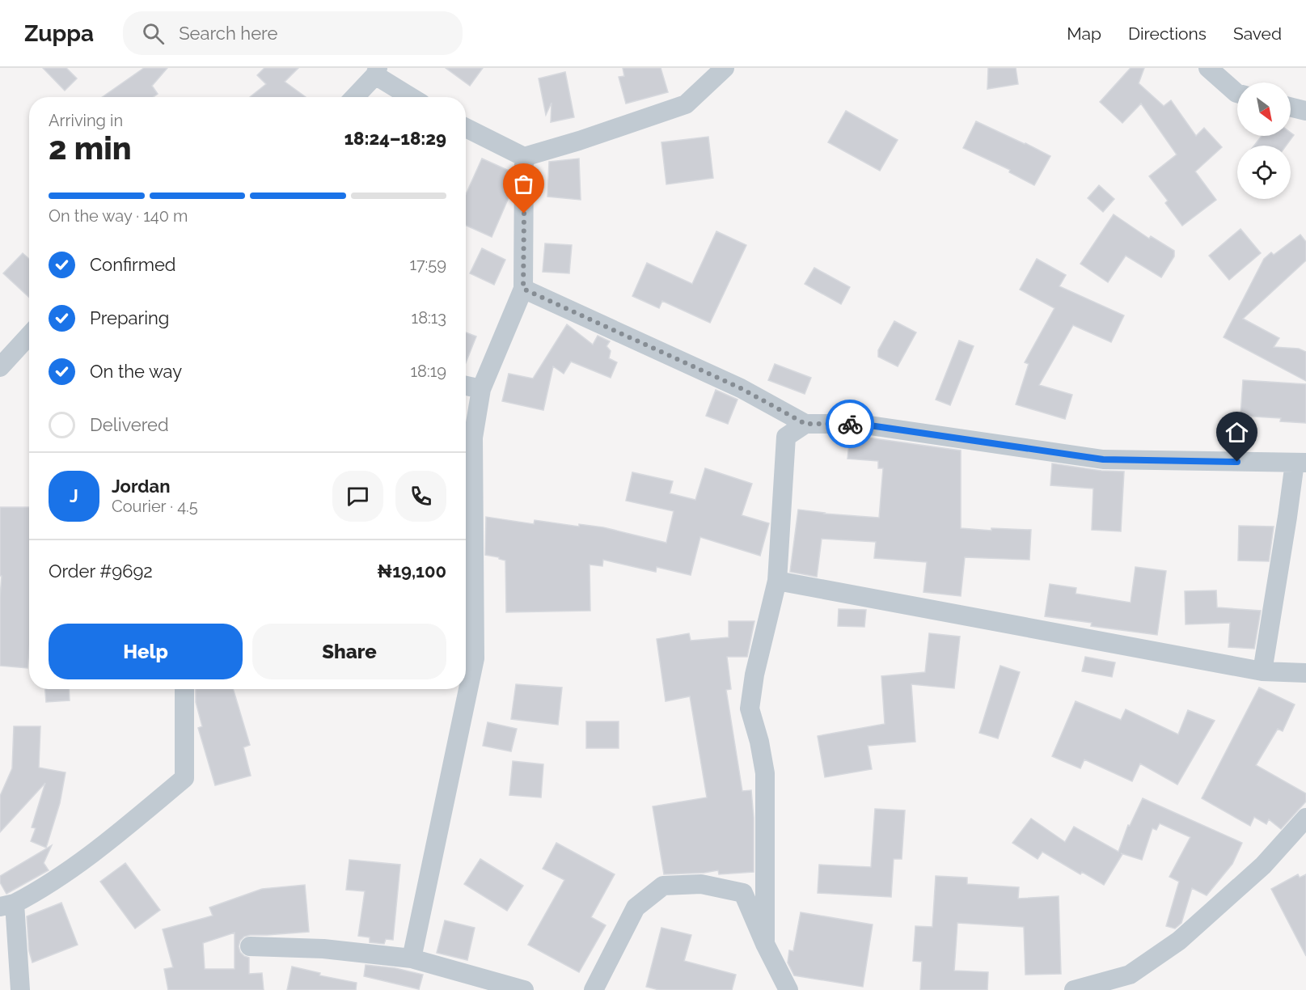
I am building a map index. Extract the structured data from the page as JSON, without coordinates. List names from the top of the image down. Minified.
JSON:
{"north":"bottom right","page":{"header":"Zuppa","search":"Search here","nav":["Map","Directions","Saved"],"heading":["2 min","Arriving in","18:24–18:29"],"panel":["Jordan","Courier · 4.5","Order #9692","₦19,100"],"bar":"On the way · 140 m","list":[["Confirmed","17:59"],["Preparing","18:13"],["On the way","18:19"],"Delivered"],"round":"J","buttons":["Help","Share"]}}
